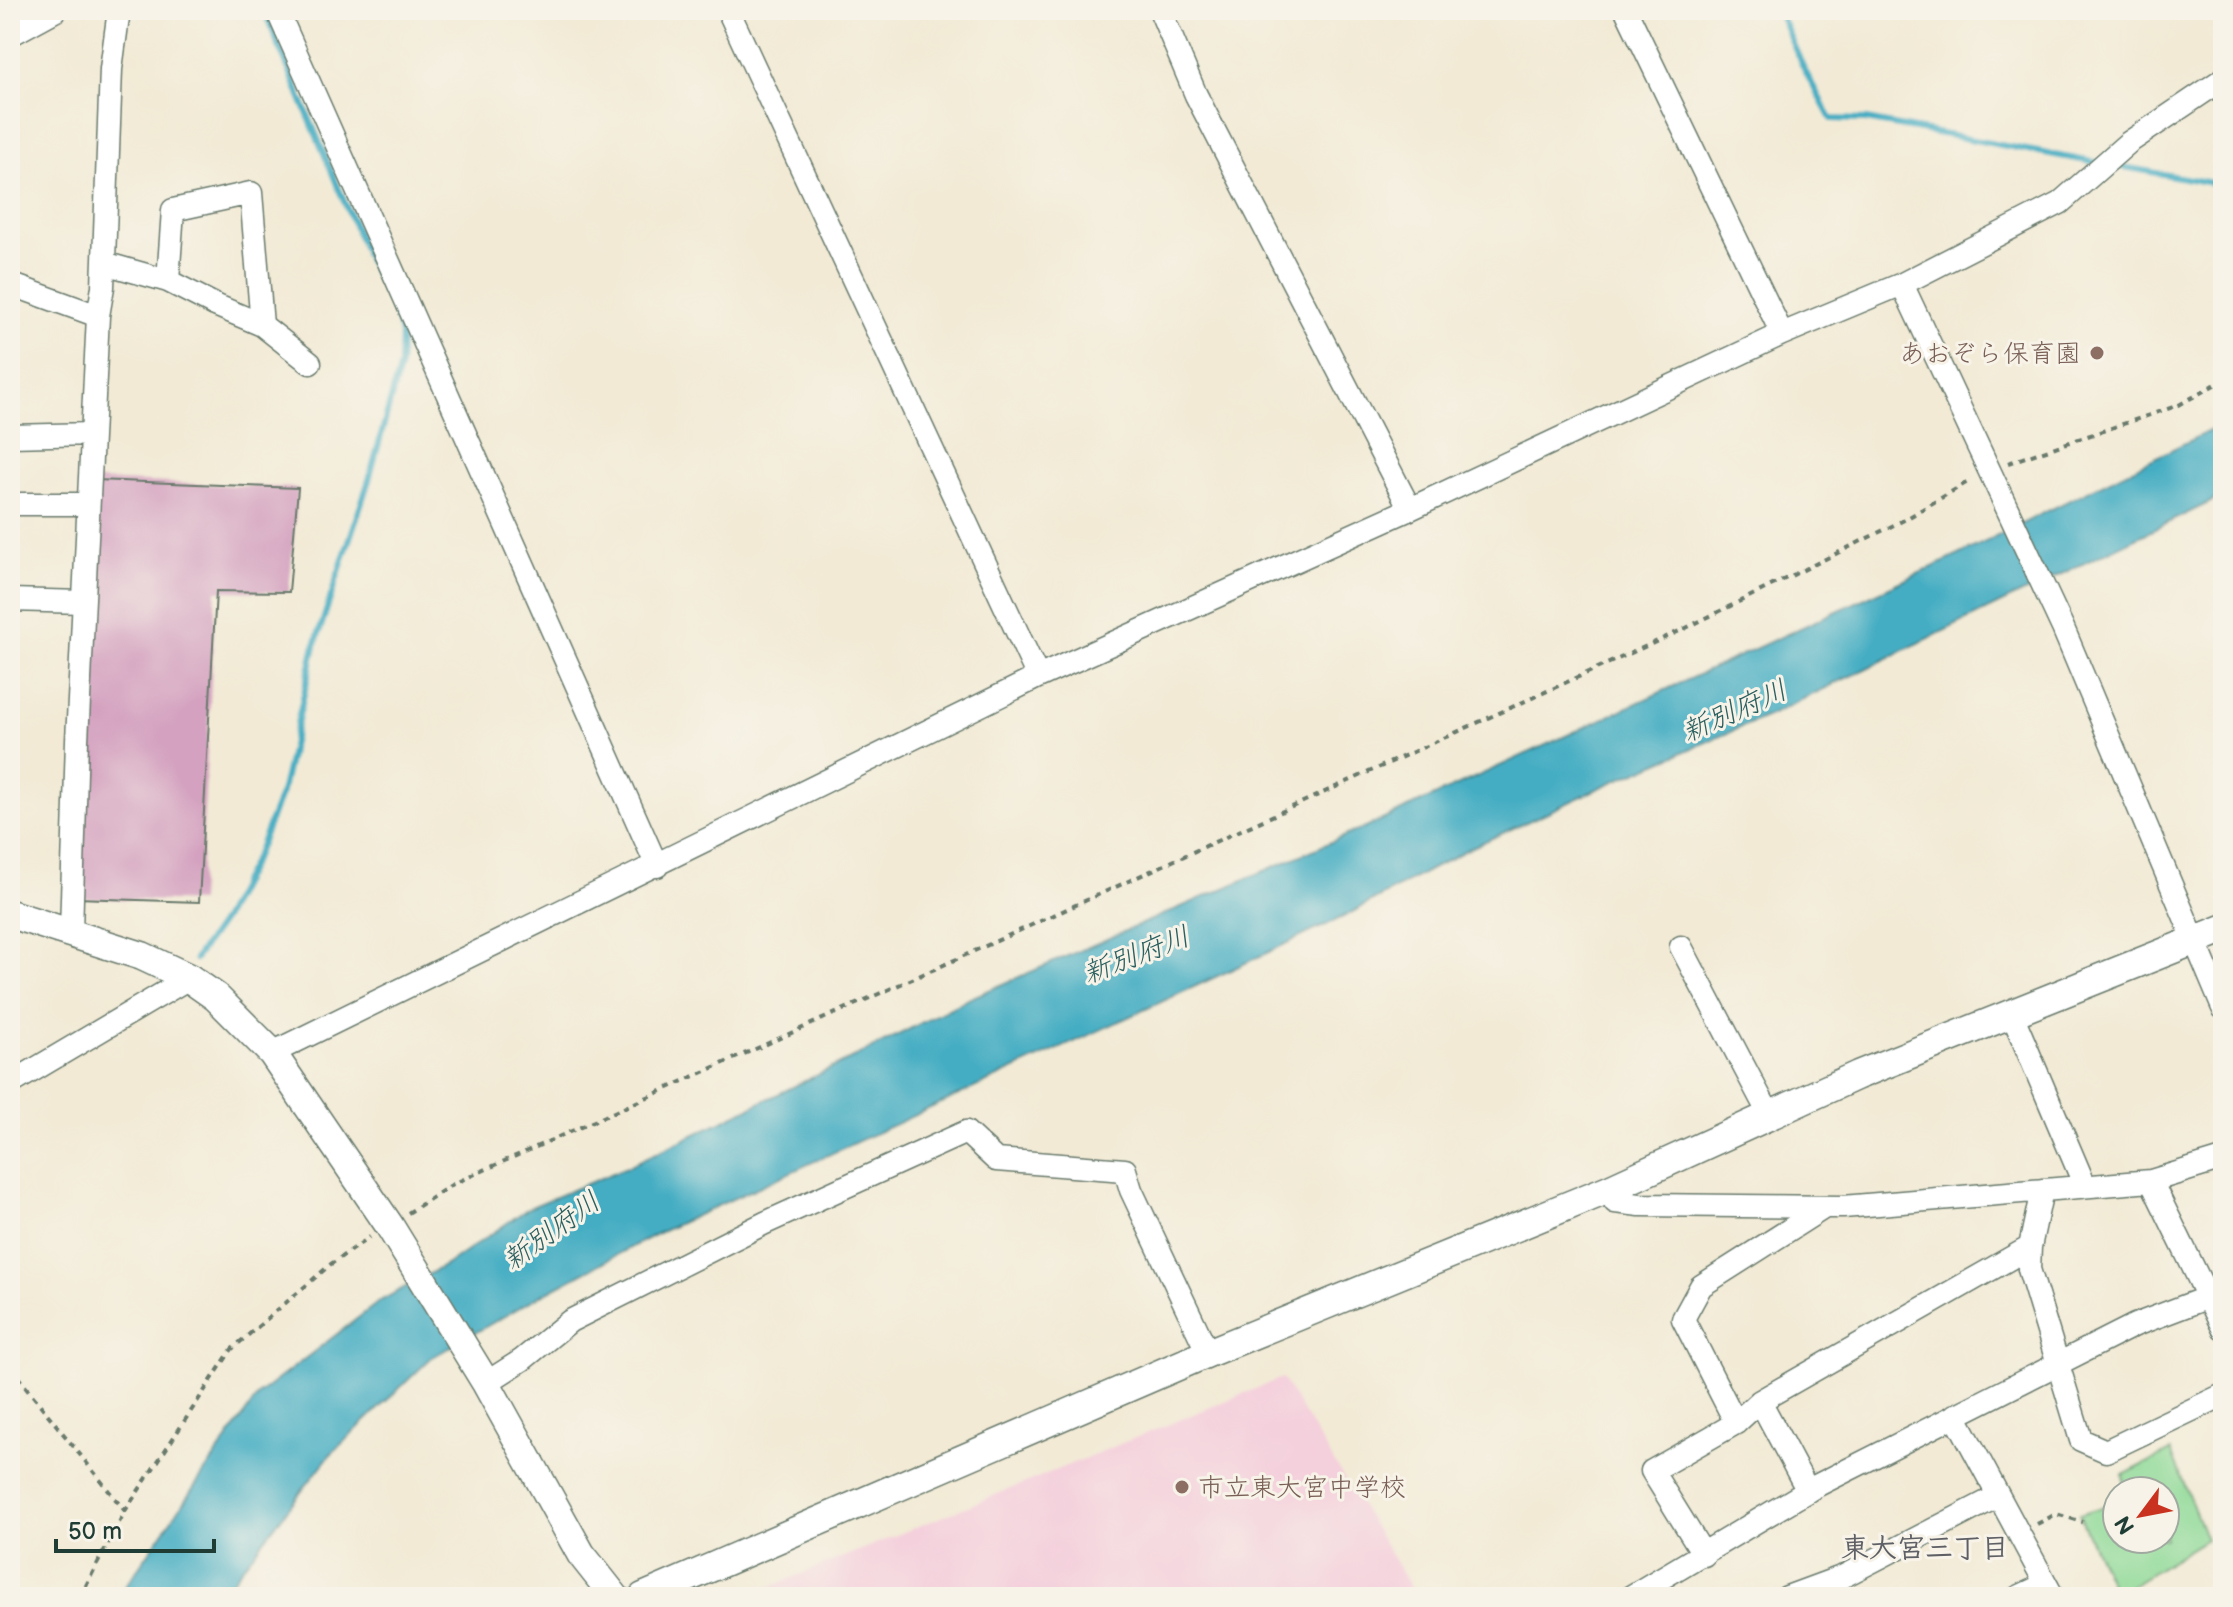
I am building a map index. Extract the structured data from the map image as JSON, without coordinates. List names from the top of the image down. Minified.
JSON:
{"districts":["東大宮三丁目"],"water":["新別府川"],"places":["あおぞら保育園","市立東大宮中学校"],"scale_bar":"50 m","north":"bottom left"}
